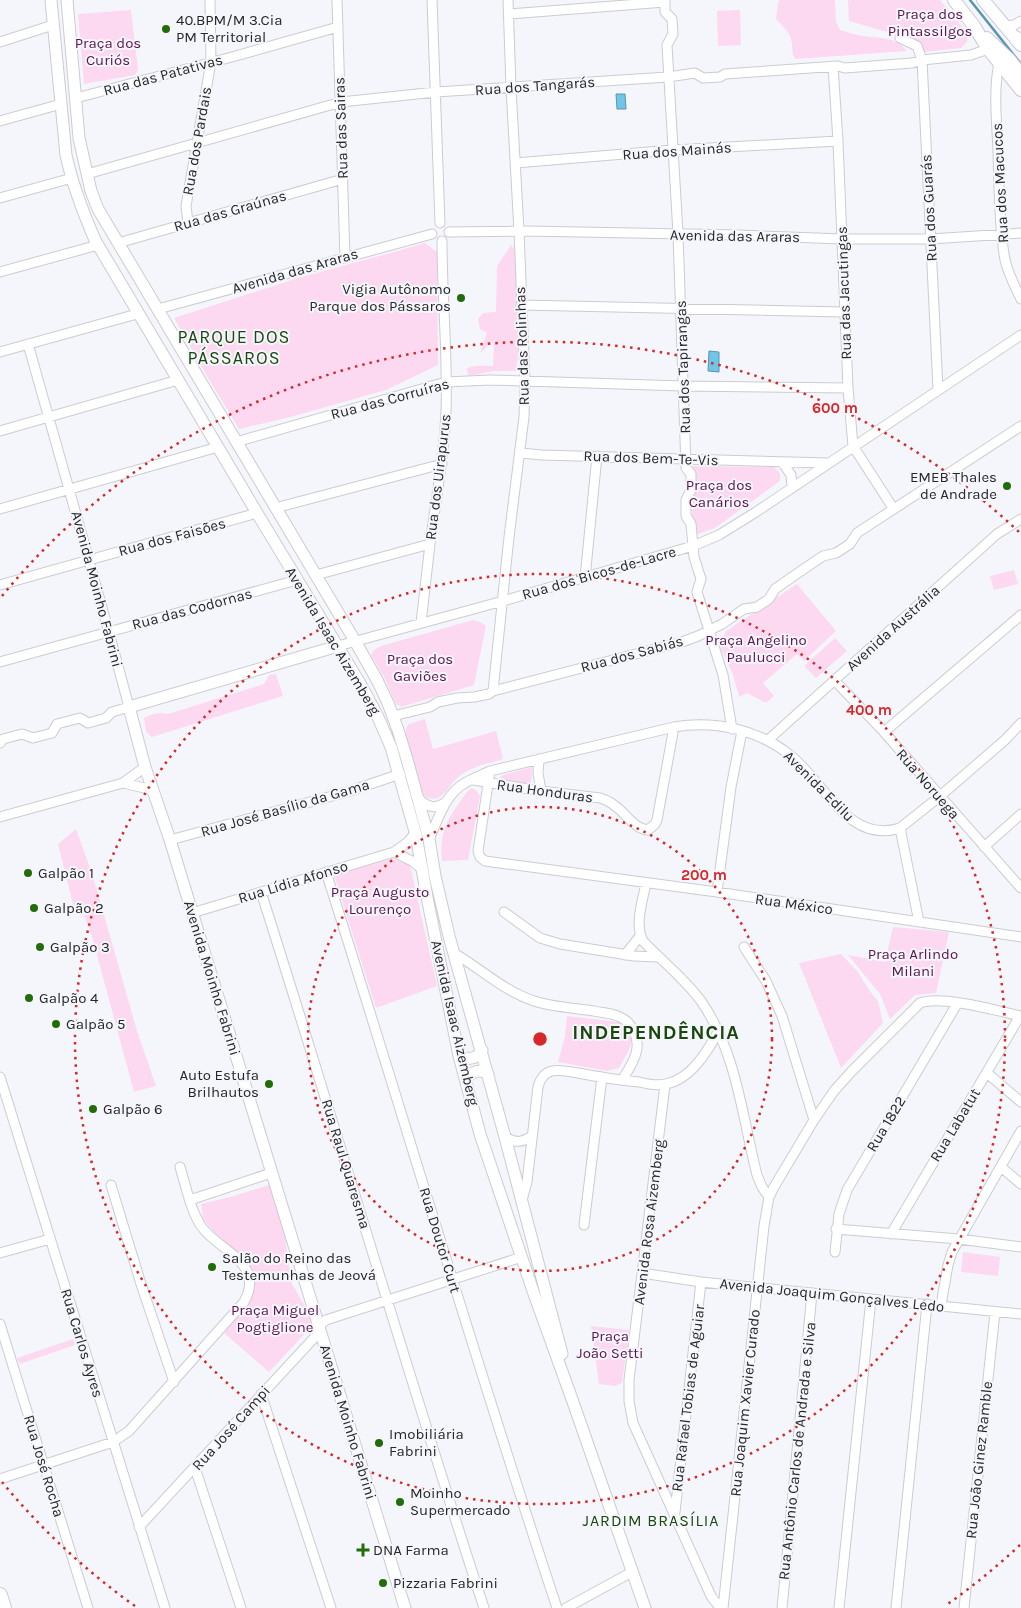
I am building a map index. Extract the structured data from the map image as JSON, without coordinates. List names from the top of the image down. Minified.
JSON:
{"streets":{"street":["Rua das Patativas","Rua dos Tangarás","Rua das Sairas","Rua dos Pardais","Rua dos Mainás","Rua dos Macucos","Rua dos Guarás","Rua das Graúnas","Avenida das Araras","Rua das Jacutingas","Rua das Rolinhas","Rua dos Tapirangas","Rua das Corruíras","Rua dos Bem-Te-Vis","Rua dos Uirapurus","Rua dos Faisões","Rua dos Bicos-de-Lacre","Avenida Moinho Fabrini","Rua das Codornas","Avenida Austrália","Avenida Isaac Aizemberg","Rua dos Sabiás","Rua Noruega","Avenida Edilu","Rua Honduras","Rua José Basílio da Gama","Rua Lídia Afonso","Rua México","Rua 1822","Rua Labatut","Rua Raul Quaresma","Avenida Rosa Aizemberg","Rua Doutor Curt","Avenida Joaquim Gonçalves Ledo","Rua Carlos Ayres","Rua Rafael Tobias de Aguiar","Rua Joaquim Xavier Curado","Rua José Campi","Rua Antônio Carlos de Andrada e Silva","Rua João Ginez Ramble","Rua José Rocha"]},"crossings":[["Rua das Patativas","Rua das Sairas"],["Rua das Patativas","Rua dos Pardais"],["Rua das Patativas","Avenida Isaac Aizemberg"],["Rua dos Tangarás","Rua das Sairas"],["Rua dos Tangarás","Rua dos Pardais"],["Rua dos Tangarás","Rua dos Guarás"],["Rua dos Tangarás","Rua das Jacutingas"],["Rua dos Tangarás","Rua das Rolinhas"],["Rua dos Tangarás","Rua dos Tapirangas"],["Rua dos Tangarás","Avenida Isaac Aizemberg"],["Rua das Sairas","Rua das Graúnas"],["Rua das Sairas","Avenida das Araras"],["Rua dos Pardais","Rua das Graúnas"],["Rua dos Mainás","Rua das Jacutingas"],["Rua dos Mainás","Rua das Rolinhas"],["Rua dos Mainás","Rua dos Tapirangas"],["Rua dos Macucos","Avenida das Araras"],["Rua dos Guarás","Avenida das Araras"],["Rua dos Guarás","Rua dos Bicos-de-Lacre"],["Rua das Graúnas","Avenida Isaac Aizemberg"],["Avenida das Araras","Rua das Jacutingas"],["Avenida das Araras","Rua das Rolinhas"],["Avenida das Araras","Rua dos Tapirangas"],["Avenida das Araras","Rua dos Uirapurus"],["Avenida das Araras","Avenida Isaac Aizemberg"],["Rua das Jacutingas","Rua das Corruíras"],["Rua das Jacutingas","Rua dos Bicos-de-Lacre"],["Rua das Jacutingas","Rua dos Sabiás"],["Rua das Rolinhas","Rua das Corruíras"],["Rua das Rolinhas","Rua dos Bem-Te-Vis"],["Rua das Rolinhas","Rua dos Bicos-de-Lacre"],["Rua das Rolinhas","Rua dos Sabiás"],["Rua dos Tapirangas","Rua das Corruíras"],["Rua dos Tapirangas","Rua dos Bem-Te-Vis"],["Rua dos Tapirangas","Rua dos Bicos-de-Lacre"],["Rua dos Tapirangas","Rua dos Sabiás"],["Rua dos Tapirangas","Avenida Edilu"],["Rua das Corruíras","Rua dos Uirapurus"],["Rua das Corruíras","Avenida Isaac Aizemberg"],["Rua dos Bem-Te-Vis","Rua dos Bicos-de-Lacre"],["Rua dos Uirapurus","Rua dos Bicos-de-Lacre"],["Rua dos Faisões","Avenida Moinho Fabrini"],["Rua dos Faisões","Avenida Isaac Aizemberg"],["Rua dos Bicos-de-Lacre","Avenida Moinho Fabrini"],["Rua dos Bicos-de-Lacre","Avenida Isaac Aizemberg"],["Avenida Moinho Fabrini","Rua das Codornas"],["Avenida Moinho Fabrini","Rua José Basílio da Gama"],["Avenida Moinho Fabrini","Rua Lídia Afonso"],["Avenida Moinho Fabrini","Rua José Campi"],["Rua das Codornas","Avenida Isaac Aizemberg"],["Avenida Austrália","Rua Noruega"],["Avenida Austrália","Avenida Edilu"],["Avenida Isaac Aizemberg","Rua dos Sabiás"],["Avenida Isaac Aizemberg","Avenida Edilu"],["Avenida Isaac Aizemberg","Rua José Basílio da Gama"],["Avenida Isaac Aizemberg","Rua Lídia Afonso"],["Rua Noruega","Avenida Edilu"],["Avenida Edilu","Rua Honduras"],["Rua Honduras","Rua México"],["Rua Lídia Afonso","Rua Raul Quaresma"],["Rua Lídia Afonso","Rua Doutor Curt"],["Rua 1822","Rua Joaquim Xavier Curado"],["Rua Labatut","Rua Joaquim Xavier Curado"],["Avenida Rosa Aizemberg","Avenida Joaquim Gonçalves Ledo"],["Avenida Rosa Aizemberg","Rua Rafael Tobias de Aguiar"],["Avenida Rosa Aizemberg","Rua Joaquim Xavier Curado"],["Avenida Joaquim Gonçalves Ledo","Rua Rafael Tobias de Aguiar"],["Avenida Joaquim Gonçalves Ledo","Rua Joaquim Xavier Curado"],["Avenida Joaquim Gonçalves Ledo","Rua Antônio Carlos de Andrada e Silva"],["Avenida Joaquim Gonçalves Ledo","Rua João Ginez Ramble"],["Rua Carlos Ayres","Rua José Campi"]],"districts":["PARQUE DOS PÁSSAROS","INDEPENDÊNCIA","JARDIM BRASÍLIA"],"parks":["Praça dos Pintassilgos","Praça dos Curiós","Praça dos Canários","Praça Angelino Paulucci","Praça dos Gaviões","Praça Augusto Lourenço","Praça Arlindo Milani","Praça Miguel Pogtiglione","Praça João Setti"],"places":{"other":["40.BPM/M 3.Cia PM Territorial","Vigia Autônomo Parque dos Pássaros","EMEB Thales de Andrade","Galpão 1","Galpão 2","Galpão 3","Galpão 4","Galpão 5","Auto Estufa Brilhautos","Galpão 6","Salão do Reino das Testemunhas de Jeová","Imobiliária Fabrini","Moinho Supermercado","Pizzaria Fabrini"],"health":["DNA Farma"]},"rings":["600 m","400 m","200 m"]}
